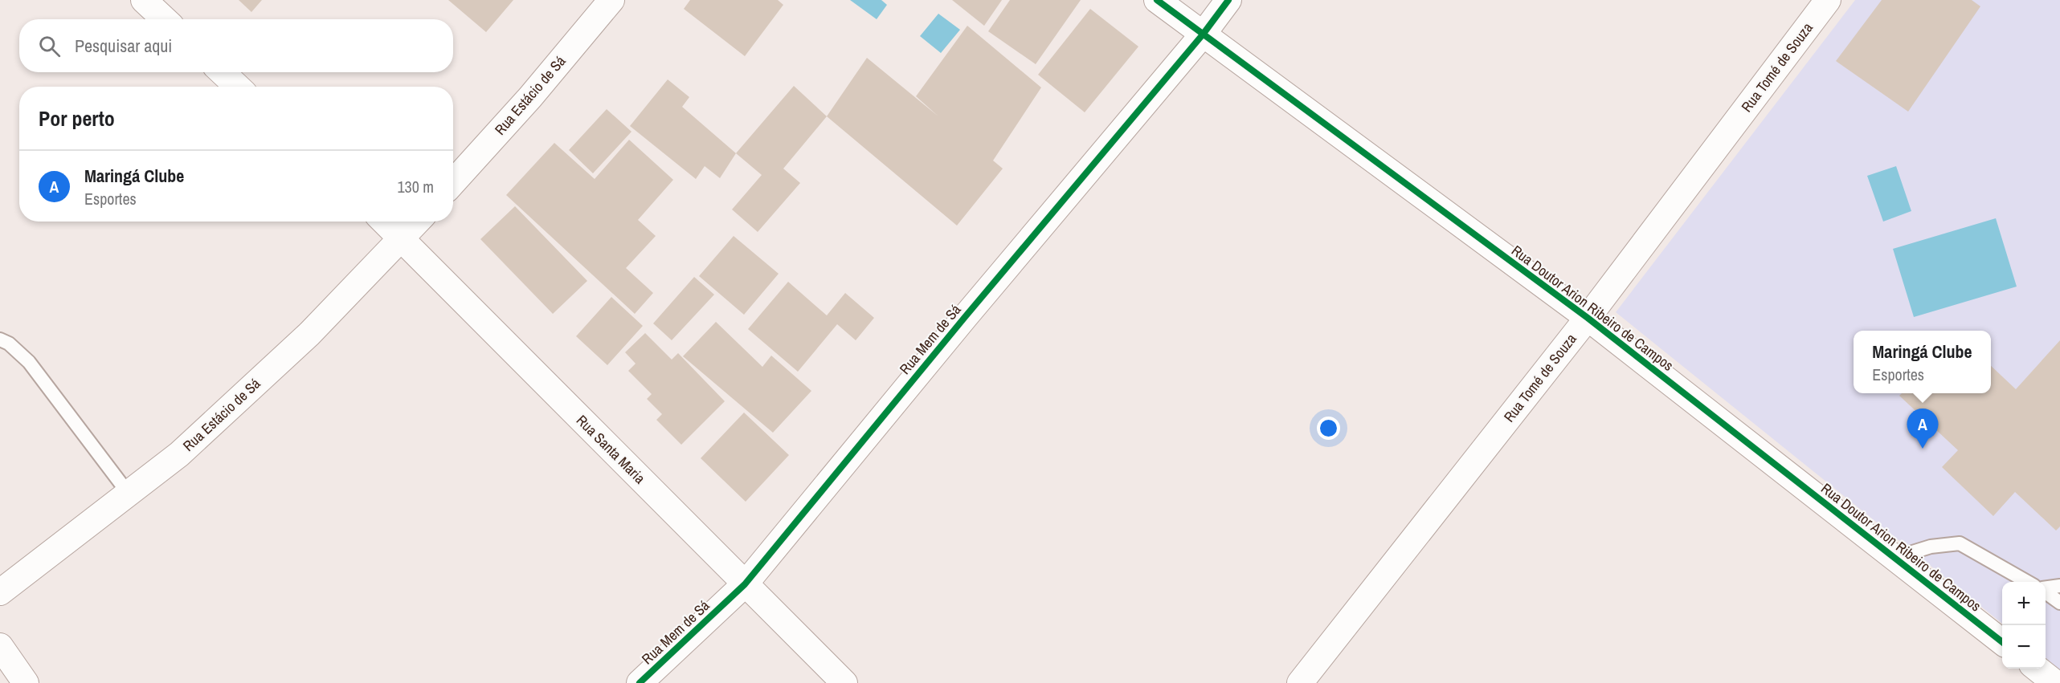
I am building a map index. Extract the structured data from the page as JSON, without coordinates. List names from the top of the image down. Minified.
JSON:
{"streets":{"street":["Rua Tomé de Souza","Rua Estácio de Sá","Rua Doutor Arion Ribeiro de Campos","Rua Mem de Sá","Rua Santa Maria"]},"crossings":[["Rua Tomé de Souza","Rua Doutor Arion Ribeiro de Campos"],["Rua Estácio de Sá","Rua Santa Maria"],["Rua Doutor Arion Ribeiro de Campos","Rua Mem de Sá"],["Rua Mem de Sá","Rua Santa Maria"]],"page":{"search":"Pesquisar aqui","heading":"Por perto","list":[{"mark":"A","name":"Maringá Clube","note":"Esportes","value":"130 m"}],"popup":["Maringá Clube","Esportes"],"pins":"A","map_buttons":["+","−"]}}
